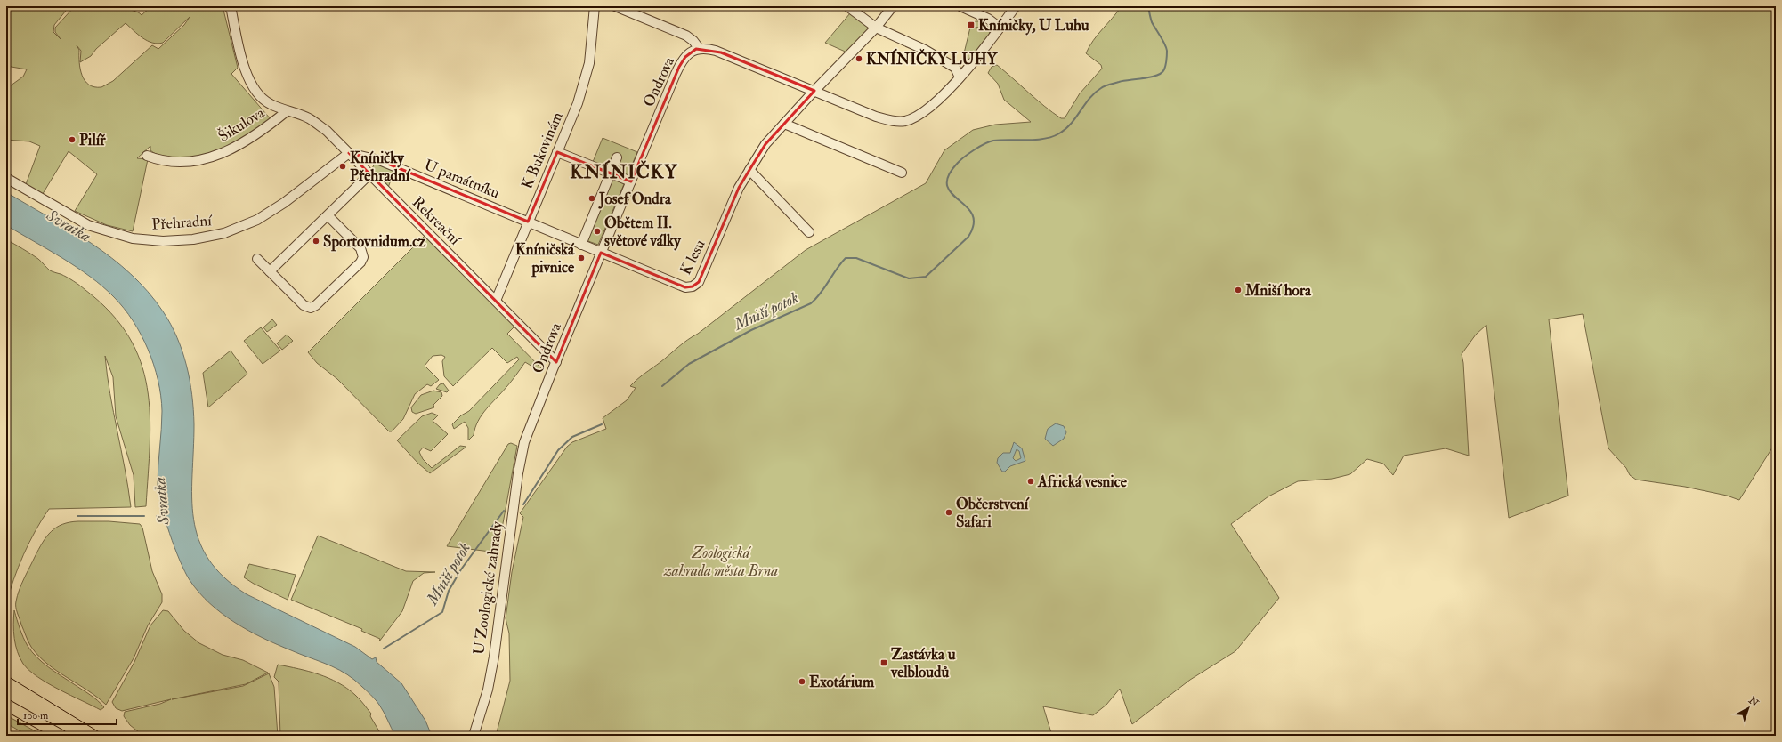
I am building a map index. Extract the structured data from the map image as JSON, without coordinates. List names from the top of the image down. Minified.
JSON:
{"streets":{"street":["Ondrova","Šikulova","K Bukovinám","U památníku","Rekreační","Přehradní","K lesu","U Zoologické zahrady"]},"crossings":[["Ondrova","U památníku"],["Ondrova","Rekreační"],["Ondrova","K lesu"],["Ondrova","U Zoologické zahrady"],["Šikulova","Rekreační"],["K Bukovinám","U památníku"],["K Bukovinám","Rekreační"],["U památníku","Rekreační"],["U památníku","Přehradní"],["U památníku","K lesu"],["Rekreační","Přehradní"]],"districts":["KNÍNIČKY"],"water":["Svratka","Mniší potok"],"parks":["Zoologická zahrada města Brna"],"places":{"transit":["Kníničky, U Luhu","Zastávka u velbloudů"],"other":["KNÍNIČKY LUHY","Pilíř","Kníničky Přehradní","Josef Ondra","Obětem II. světové války","Sportovnidum.cz","Kníničská pivnice","Mniší hora","Africká vesnice","Občerstvení Safari","Exotárium"]},"scale_bar":"100 m","north":"top right"}
